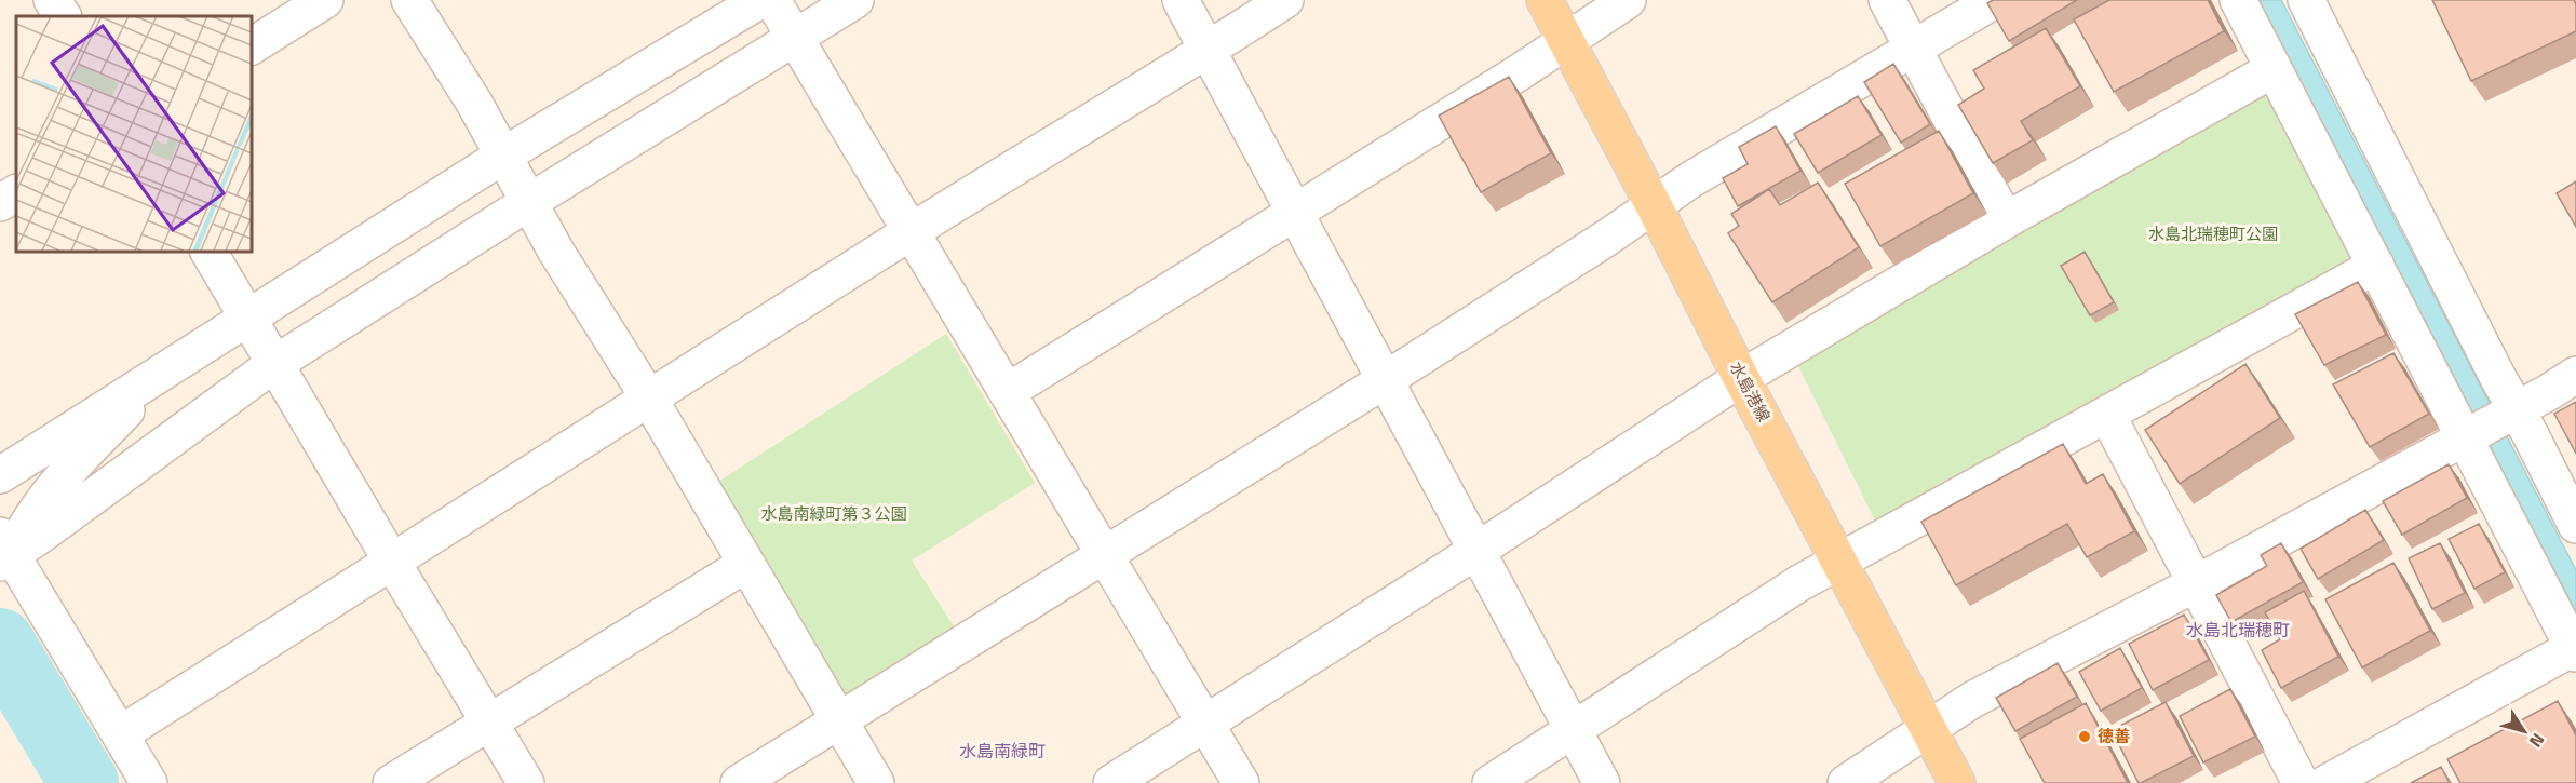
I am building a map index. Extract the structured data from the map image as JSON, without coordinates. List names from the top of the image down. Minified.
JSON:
{"streets":{"main road":["水島港線"]},"districts":["水島北瑞穂町","水島南緑町"],"parks":["水島北瑞穂町公園","水島南緑町第３公園"],"places":["徳善"],"north":"bottom right"}
